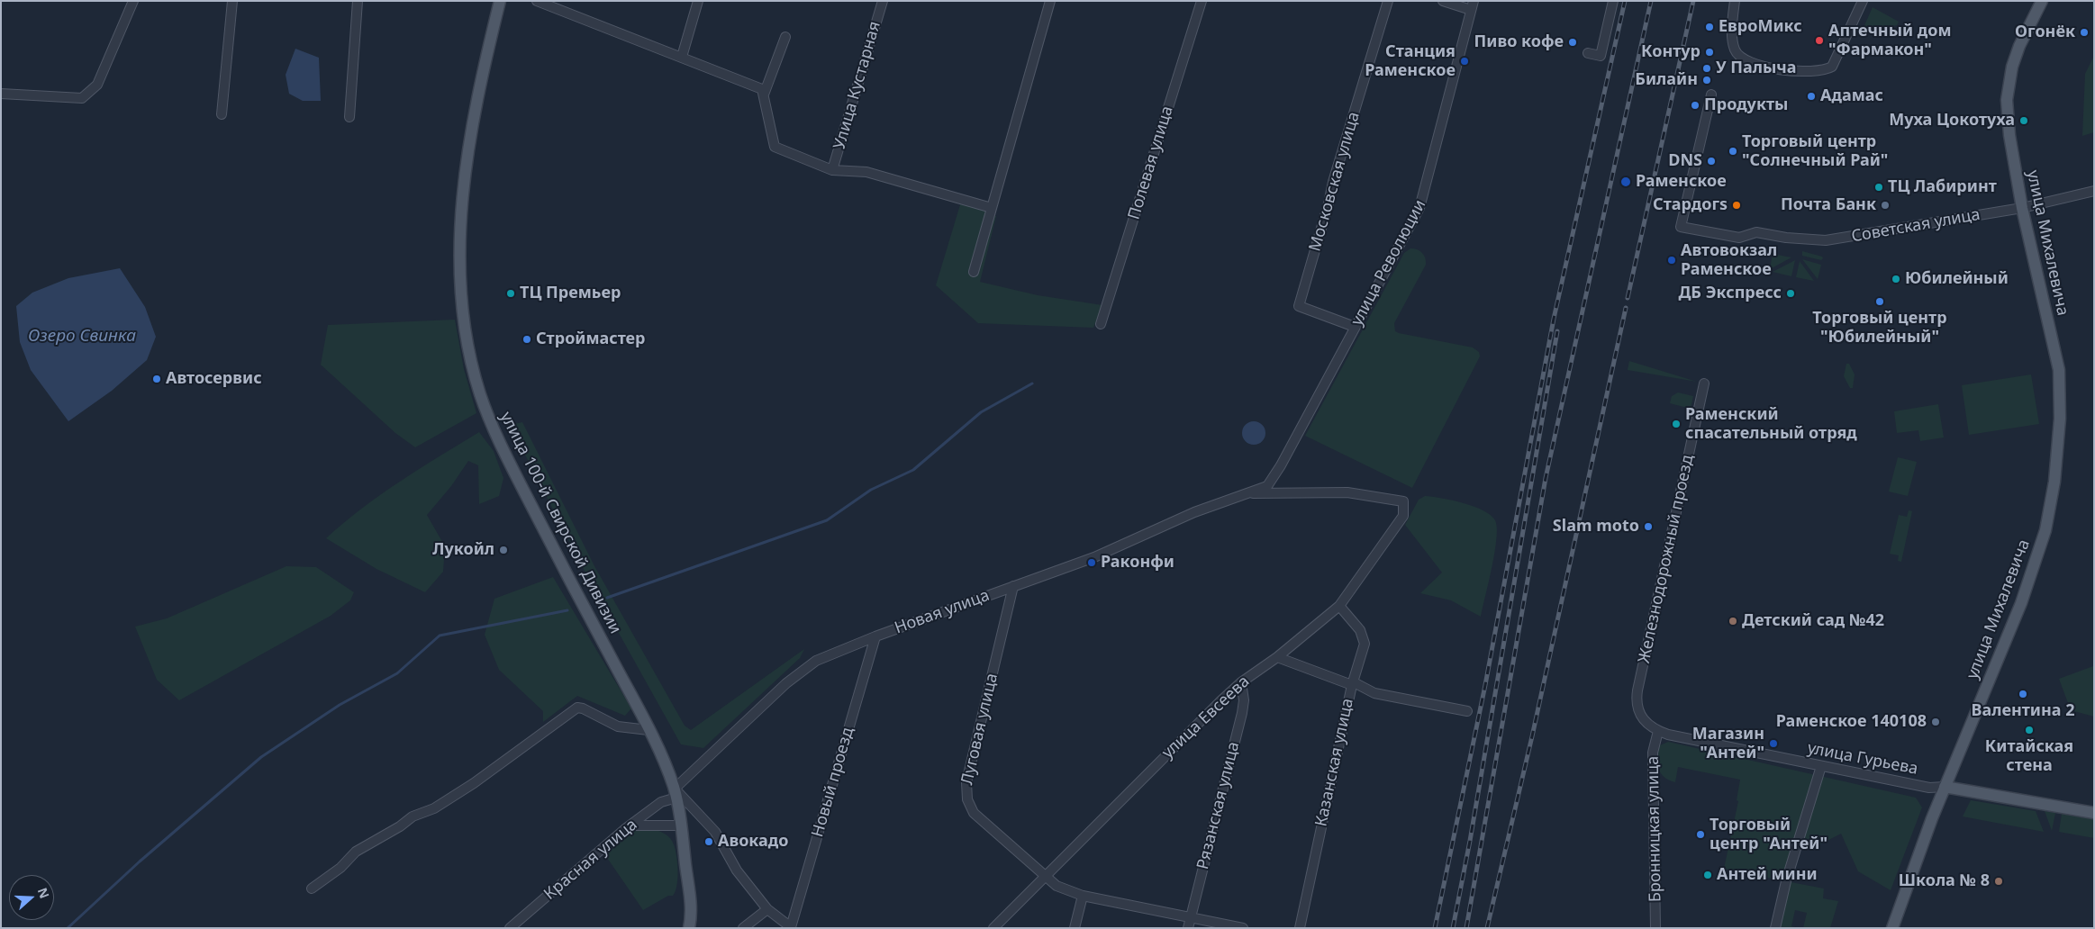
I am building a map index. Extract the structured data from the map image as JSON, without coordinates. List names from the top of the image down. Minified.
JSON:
{"streets":{"main road":["улица Михалевича","улица 100-й Свирской Дивизии","улица Гурьева"],"street":["Улица Кустарная","Полевая улица","Московская улица","Советская улица","улица Революции","Железнодорожный проезд","Новая улица","улица Евсеева","Луговая улица","Казанская улица","Новый проезд","Рязанская улица","Бронницкая улица","Красная улица"]},"crossings":[["Московская улица","улица Революции"],["Советская улица","улица Михалевича"],["улица Михалевича","улица Гурьева"],["улица Революции","Новая улица"],["улица Революции","улица Евсеева"],["улица 100-й Свирской Дивизии","Новая улица"],["улица 100-й Свирской Дивизии","Красная улица"],["Железнодорожный проезд","улица Гурьева"],["Железнодорожный проезд","Бронницкая улица"],["Новая улица","улица Евсеева"],["Новая улица","Луговая улица"],["Новая улица","Новый проезд"],["Новая улица","Красная улица"],["улица Евсеева","Луговая улица"],["улица Евсеева","Казанская улица"],["улица Евсеева","Рязанская улица"],["Луговая улица","Рязанская улица"],["улица Гурьева","Бронницкая улица"]],"water":["Озеро Свинка"],"places":["ЕвроМикс","Огонёк","Аптечный дом \"Фармакон\"","Пиво кофе","Контур","Станция Раменское","У Палыча","Билайн","Адамас","Продукты","Муха Цокотуха","Торговый центр \"Солнечный Рай\"","DNS","Раменское","ТЦ Лабиринт","Стардогs","Почта Банк","Автовокзал Раменское","Юбилейный","ТЦ Премьер","ДБ Экспресс","Торговый центр \"Юбилейный\"","Строймастер","Автосервис","Раменский спасательный отряд","Slam moto","Лукойл","Раконфи","Детский сад №42","Валентина 2","Раменское 140108","Китайская стена","Магазин \"Антей\"","Торговый центр \"Антей\"","Авокадо","Антей мини","Школа № 8"],"north":"right"}
